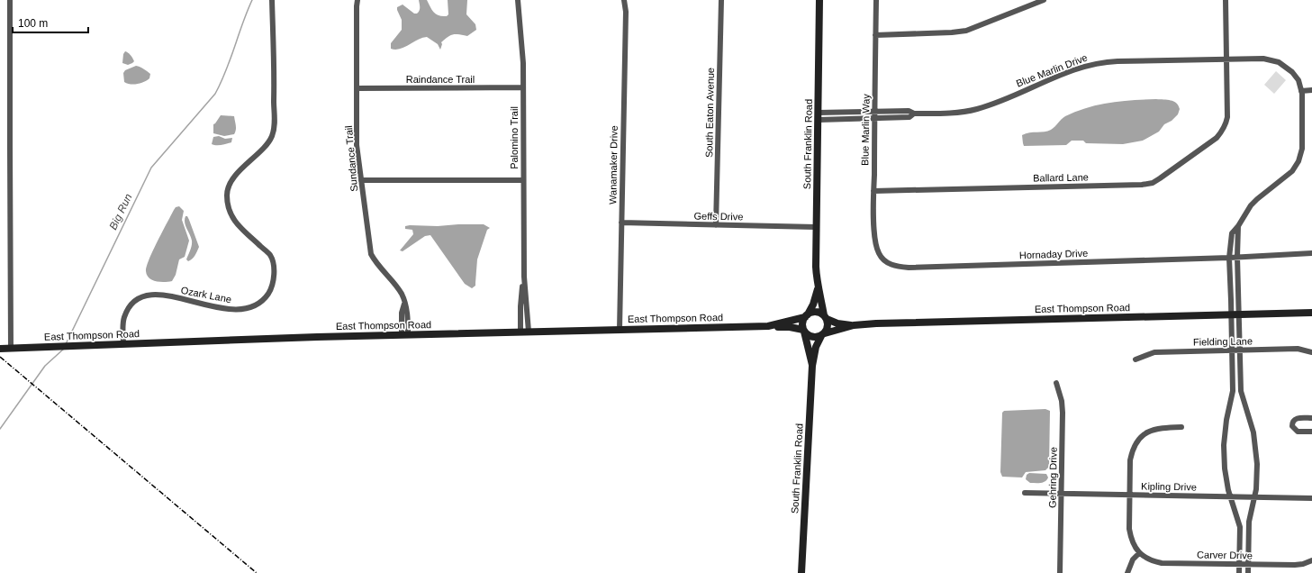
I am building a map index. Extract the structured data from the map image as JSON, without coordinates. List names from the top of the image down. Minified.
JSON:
{"streets":{"main road":["South Franklin Road","East Thompson Road"],"street":["Blue Marlin Drive","Raindance Trail","South Eaton Avenue","Blue Marlin Way","Palomino Trail","Sundance Trail","Wanamaker Drive","Ballard Lane","Geffs Drive","Hornaday Drive","Ozark Lane","Fielding Lane","Gehring Drive","Kipling Drive","Carver Drive"]},"crossings":[["Blue Marlin Drive","Blue Marlin Way"],["Blue Marlin Drive","South Franklin Road"],["Blue Marlin Drive","Ballard Lane"],["Raindance Trail","Palomino Trail"],["Raindance Trail","Sundance Trail"],["South Eaton Avenue","Geffs Drive"],["Blue Marlin Way","Ballard Lane"],["Blue Marlin Way","Hornaday Drive"],["Palomino Trail","East Thompson Road"],["South Franklin Road","Geffs Drive"],["South Franklin Road","East Thompson Road"],["Sundance Trail","East Thompson Road"],["Wanamaker Drive","Geffs Drive"],["Wanamaker Drive","East Thompson Road"],["Ozark Lane","East Thompson Road"],["Gehring Drive","Kipling Drive"]],"water":["Big Run"],"scale_bar":"100 m"}
